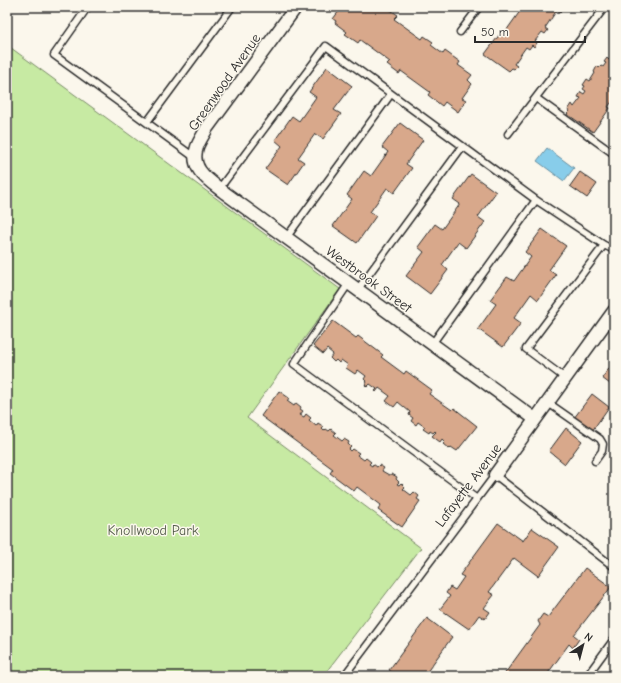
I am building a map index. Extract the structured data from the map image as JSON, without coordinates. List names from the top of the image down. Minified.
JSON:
{"streets":{"street":["Greenwood Avenue","Westbrook Street","Lafayette Avenue"]},"crossings":[["Greenwood Avenue","Westbrook Street"],["Westbrook Street","Lafayette Avenue"]],"parks":["Knollwood Park"],"scale_bar":"50 m","north":"top right"}
